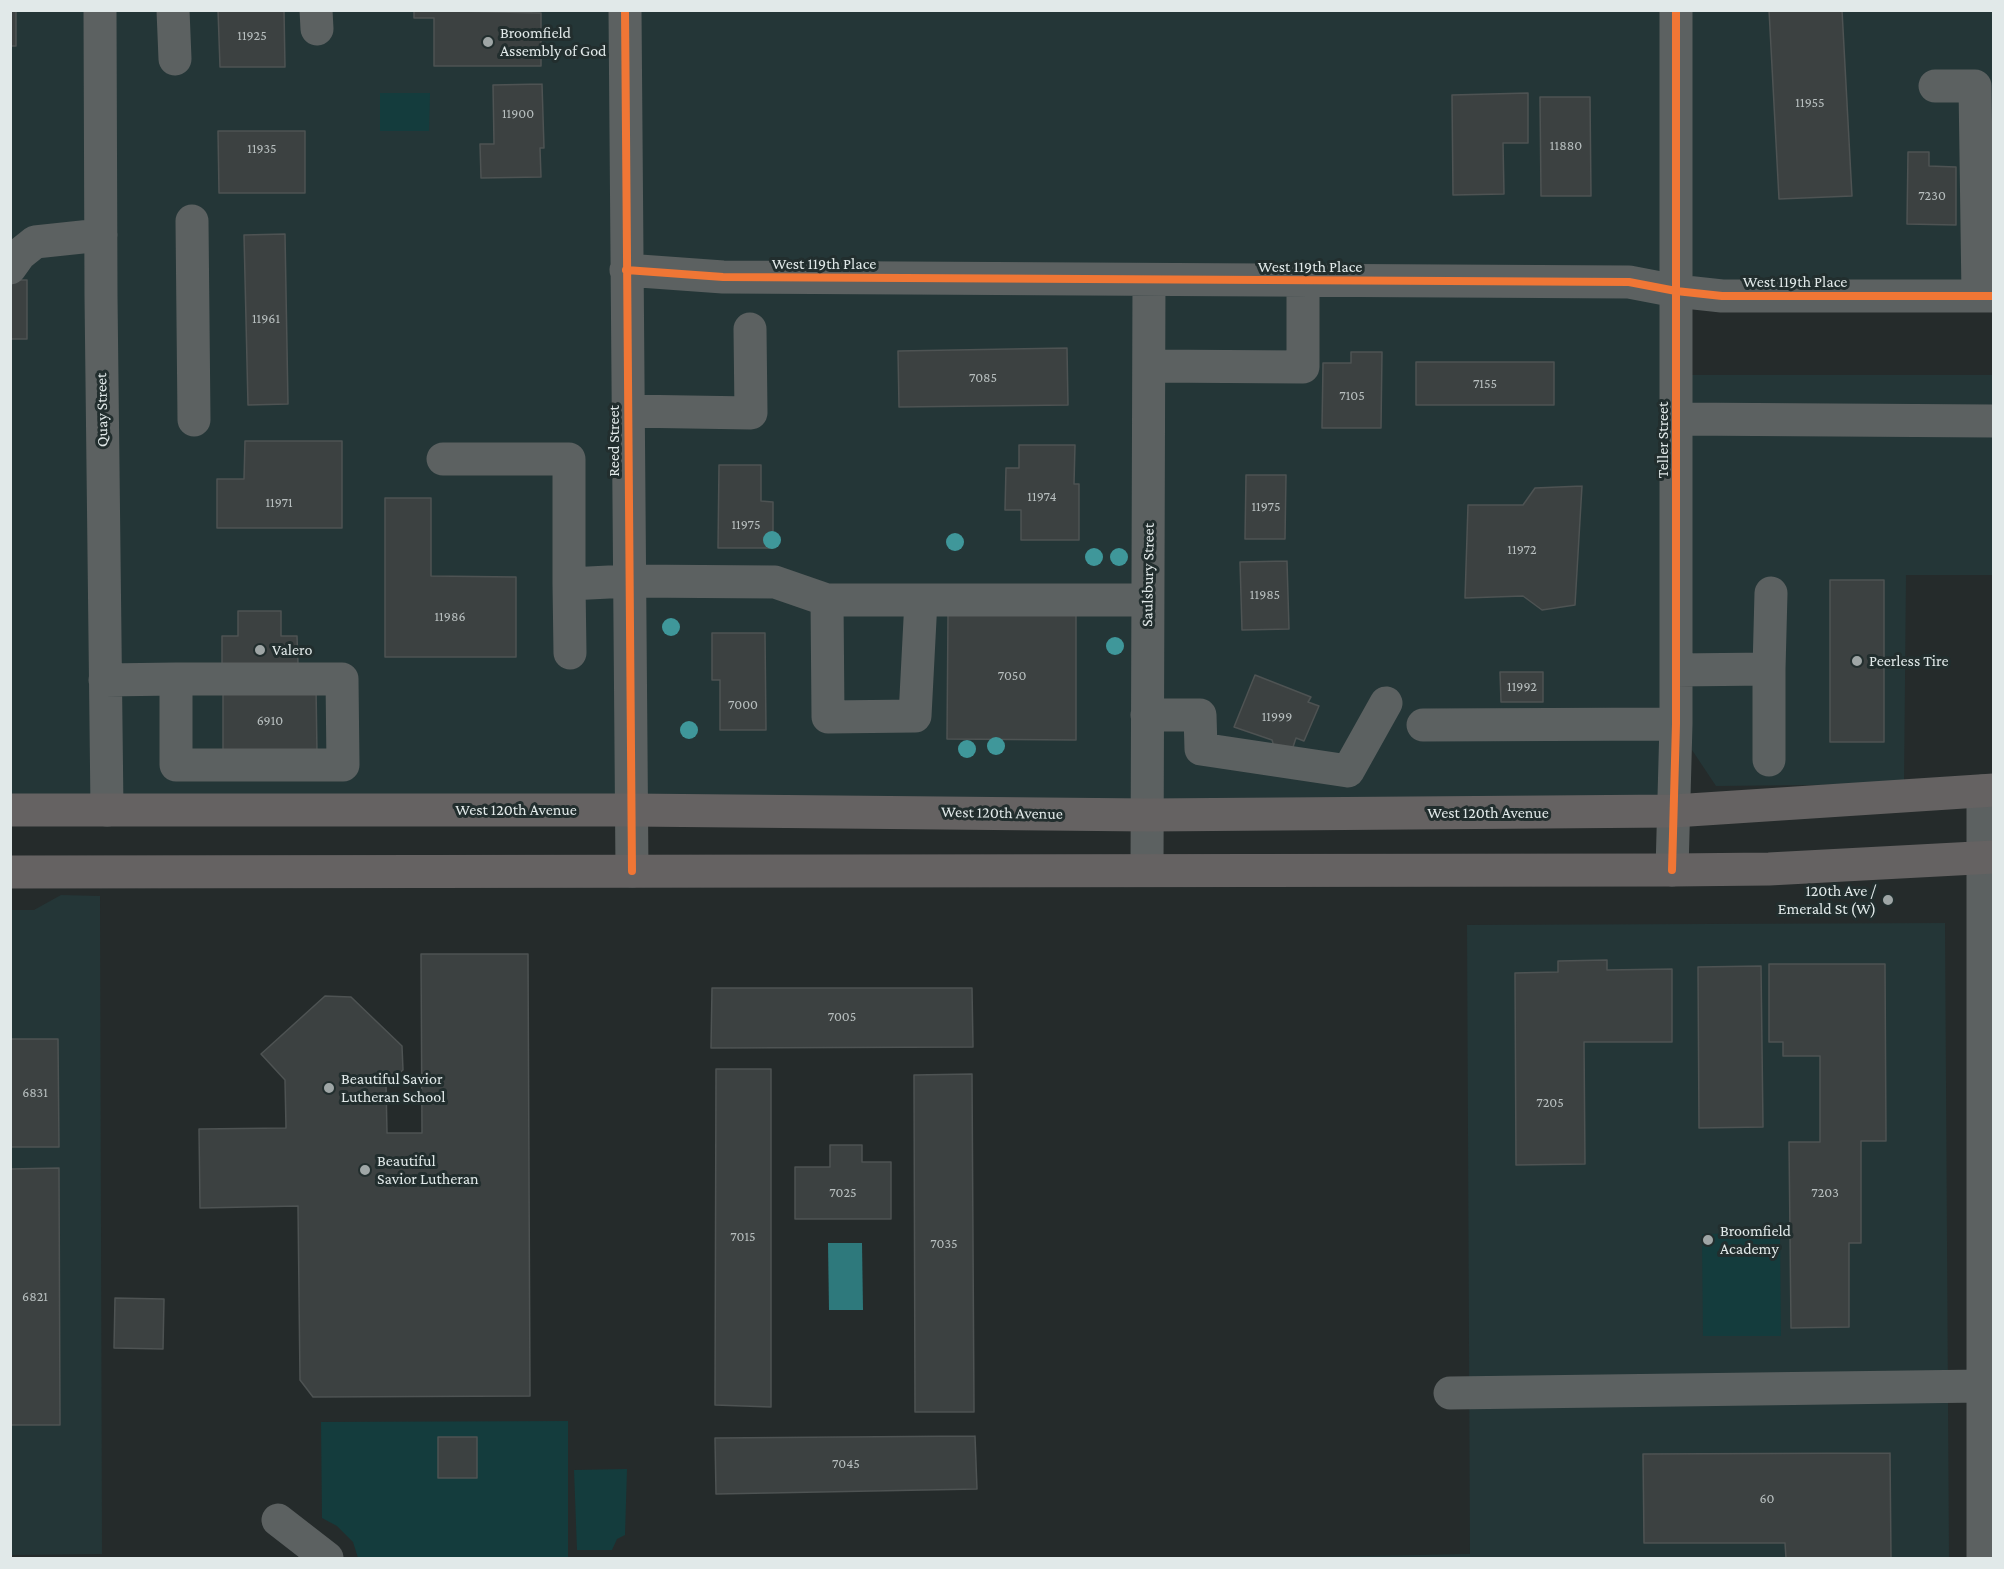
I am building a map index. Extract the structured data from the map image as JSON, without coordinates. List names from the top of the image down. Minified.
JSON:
{"streets":{"main road":["West 120th Avenue"],"street":["West 119th Place","Quay Street","Teller Street","Reed Street","Saulsbury Street"]},"crossings":[["West 119th Place","Teller Street"],["West 119th Place","Reed Street"],["West 119th Place","Saulsbury Street"],["Quay Street","West 120th Avenue"],["Teller Street","West 120th Avenue"],["Reed Street","West 120th Avenue"],["Saulsbury Street","West 120th Avenue"]],"places":["Broomfield Assembly of God","Valero","Peerless Tire","120th Ave / Emerald St (W)","Beautiful Savior Lutheran School","Beautiful Savior Lutheran","Broomfield Academy"],"house_numbers":["11925","11955","11900","11880","11935","7230","11961","7085","7155","7105","11974","11971","11975","11975","11972","11985","11986","7050","11992","7000","11999","6910","7005","6831","7205","7025","7203","7015","7035","6821","7045","60"]}
